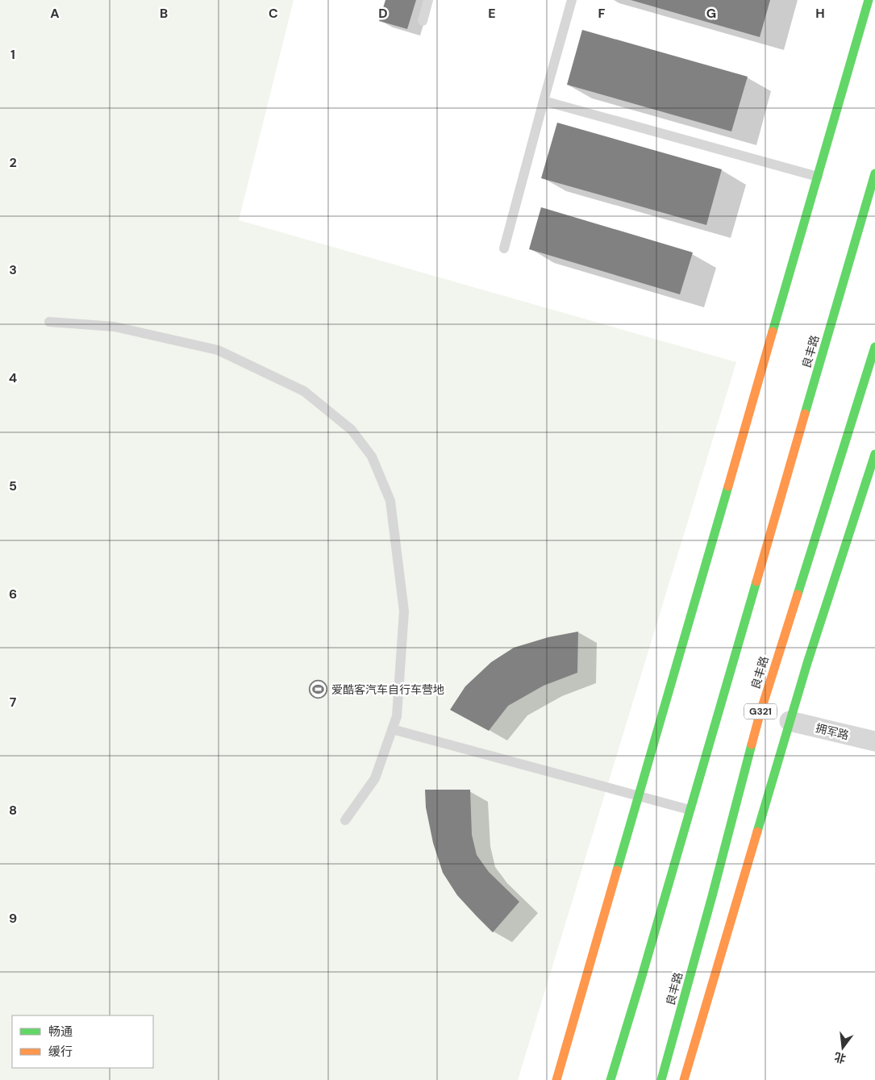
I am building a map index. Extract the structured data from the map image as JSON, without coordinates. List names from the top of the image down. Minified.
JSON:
{"streets":{"main road":["良丰路","G321"],"street":["拥军路"]},"places":{"sports":["爱酷客汽车自行车营地"]},"legend":["畅通","缓行"],"north":"bottom","grid":{"columns":["A","B","C","D","E","F","G","H"],"rows":["1","2","3","4","5","6","7","8","9"]}}
